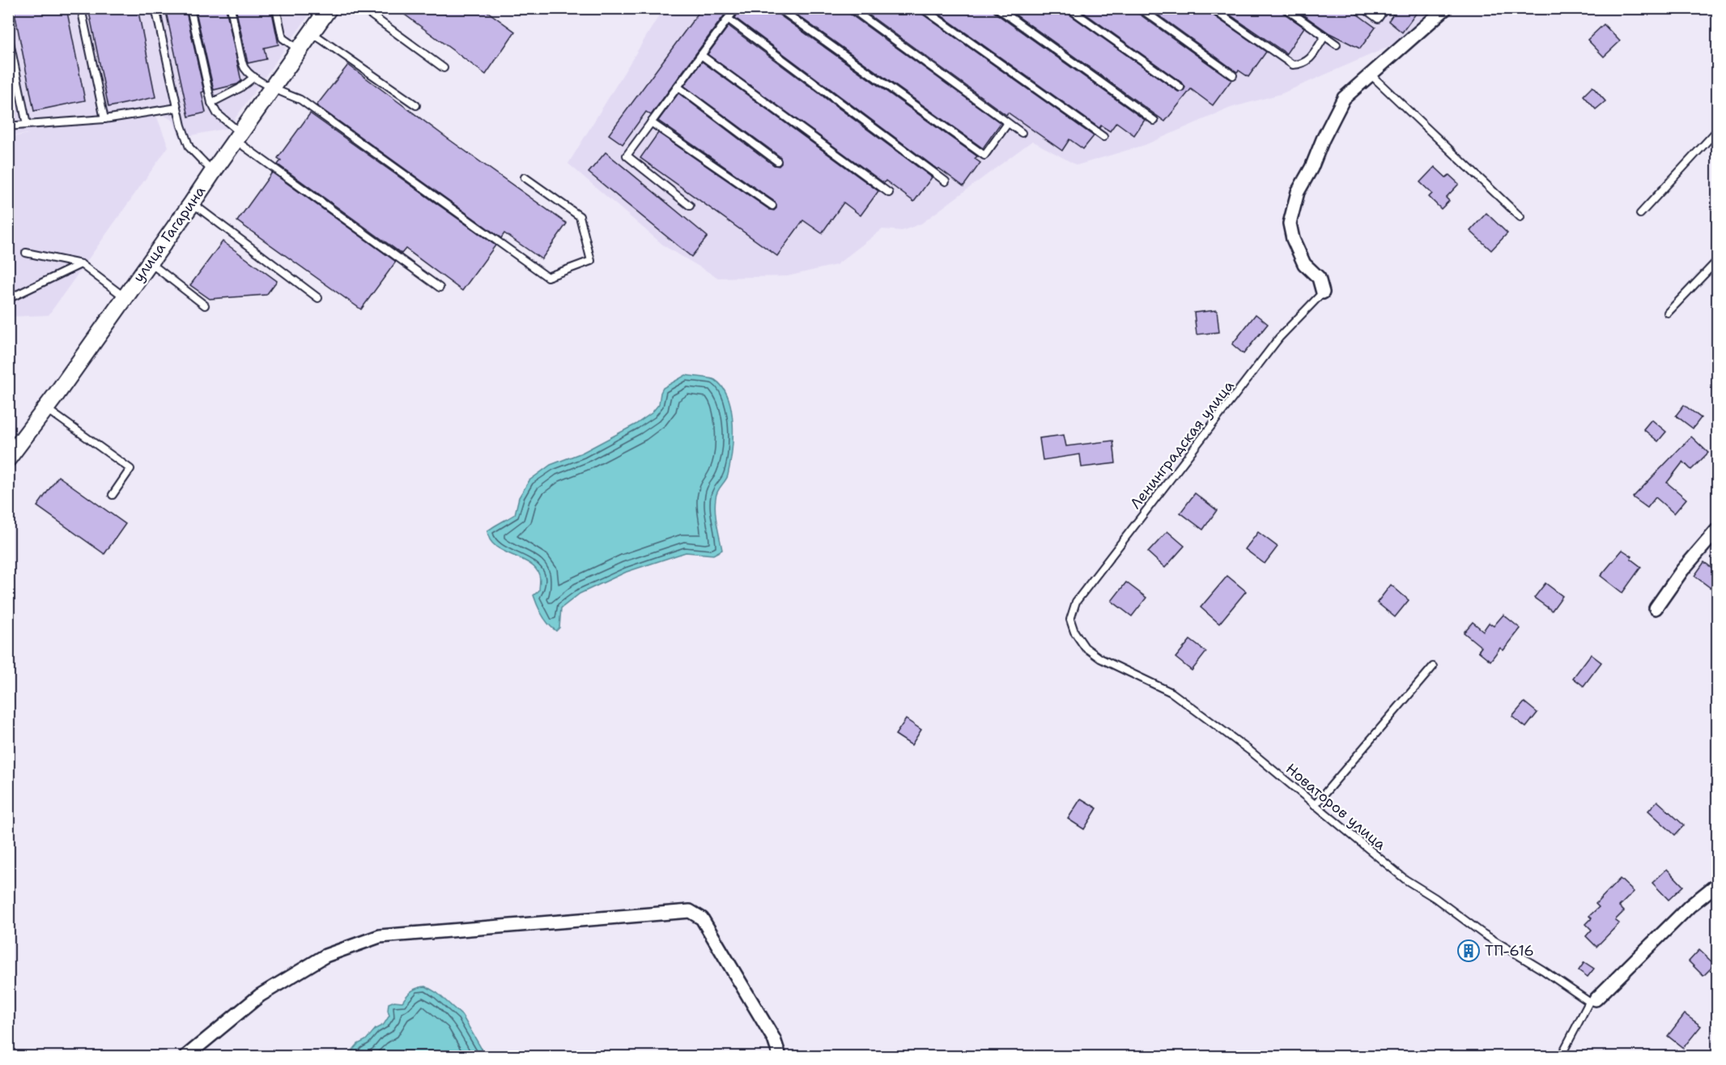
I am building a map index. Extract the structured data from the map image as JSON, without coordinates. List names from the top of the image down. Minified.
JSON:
{"streets":{"street":["улица Гагарина"],"lane":["Ленинградская улица","Новаторов улица"]},"crossings":[["Ленинградская улица","Новаторов улица"]],"places":{"building":["ТП-616"]}}
